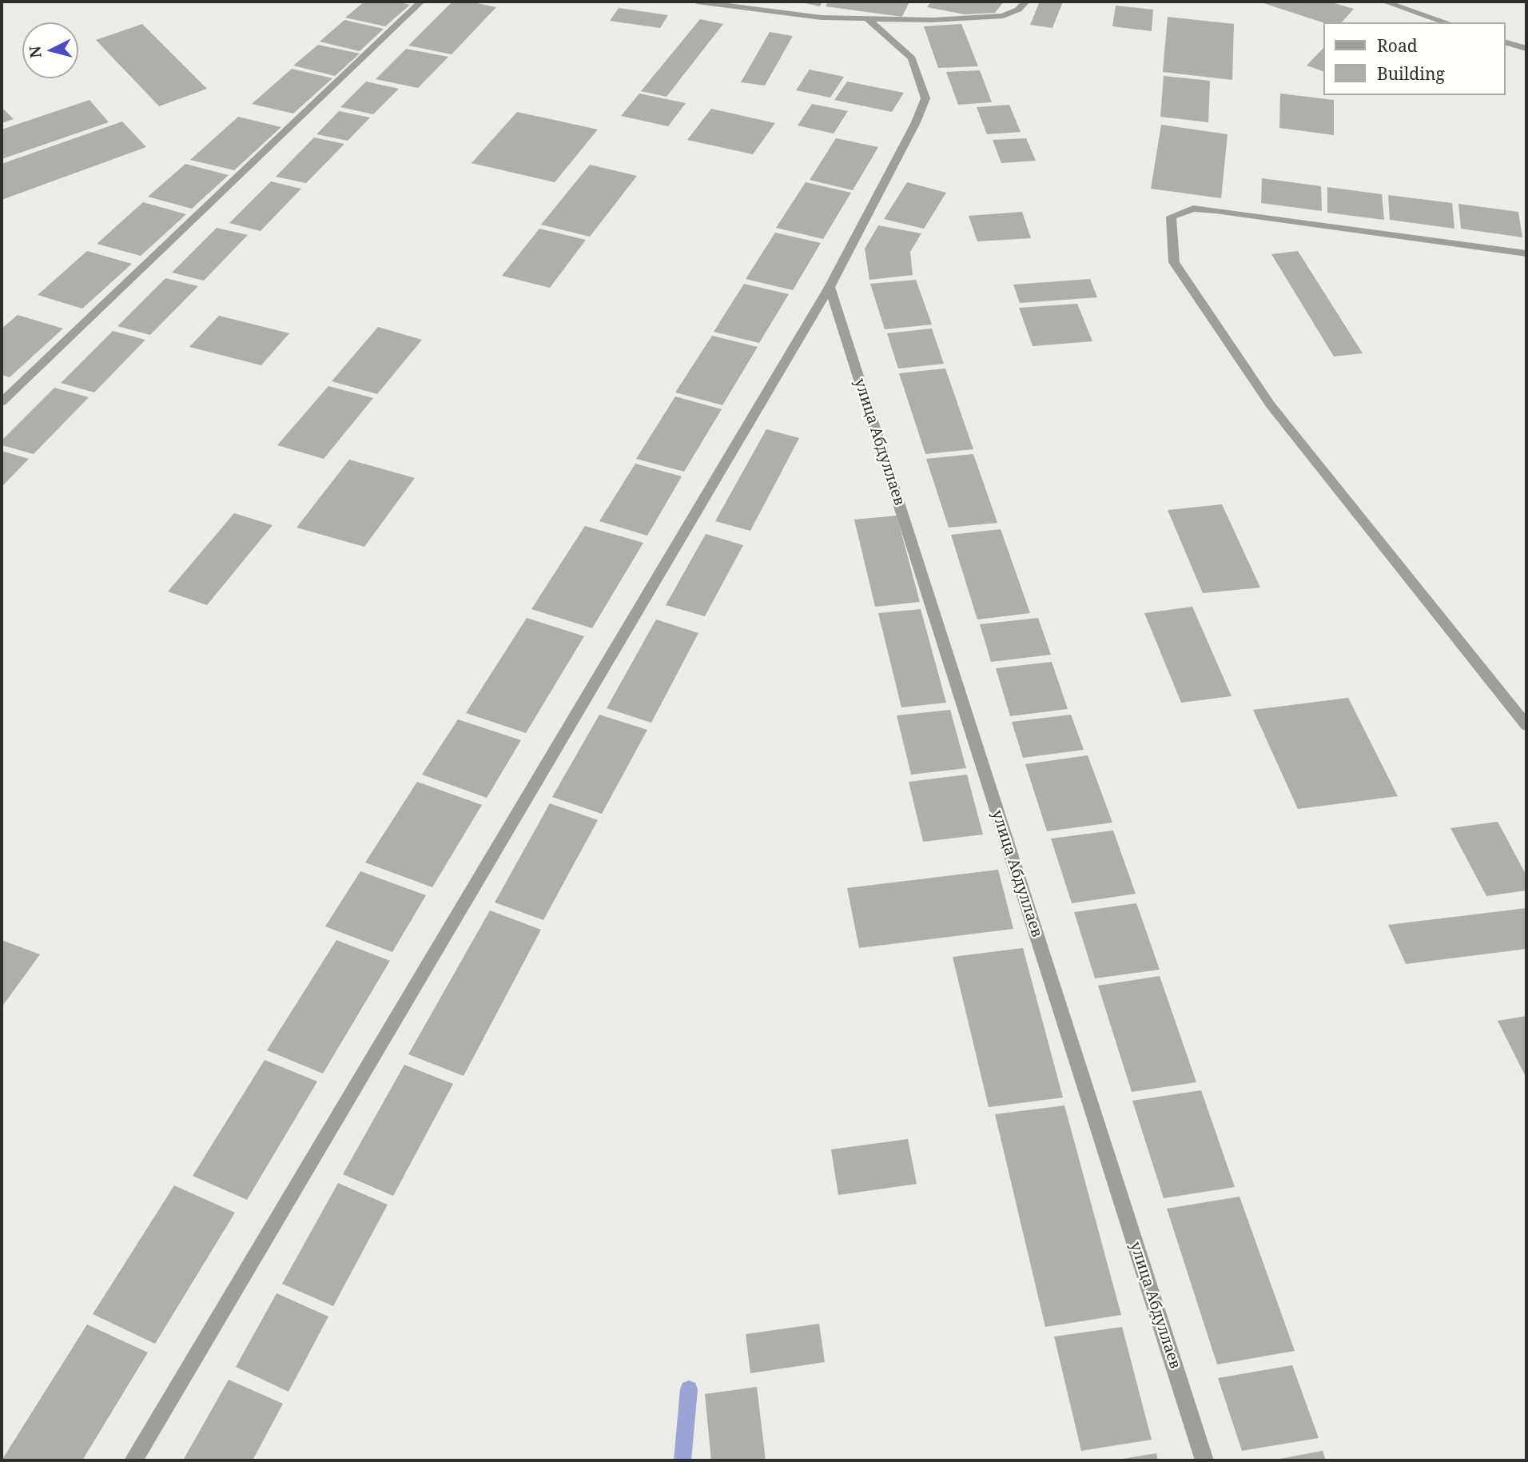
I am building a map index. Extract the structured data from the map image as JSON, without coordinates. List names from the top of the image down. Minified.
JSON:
{"streets":{"street":["улица Абдуллаев"]},"legend":["Road","Building"],"north":"left"}
